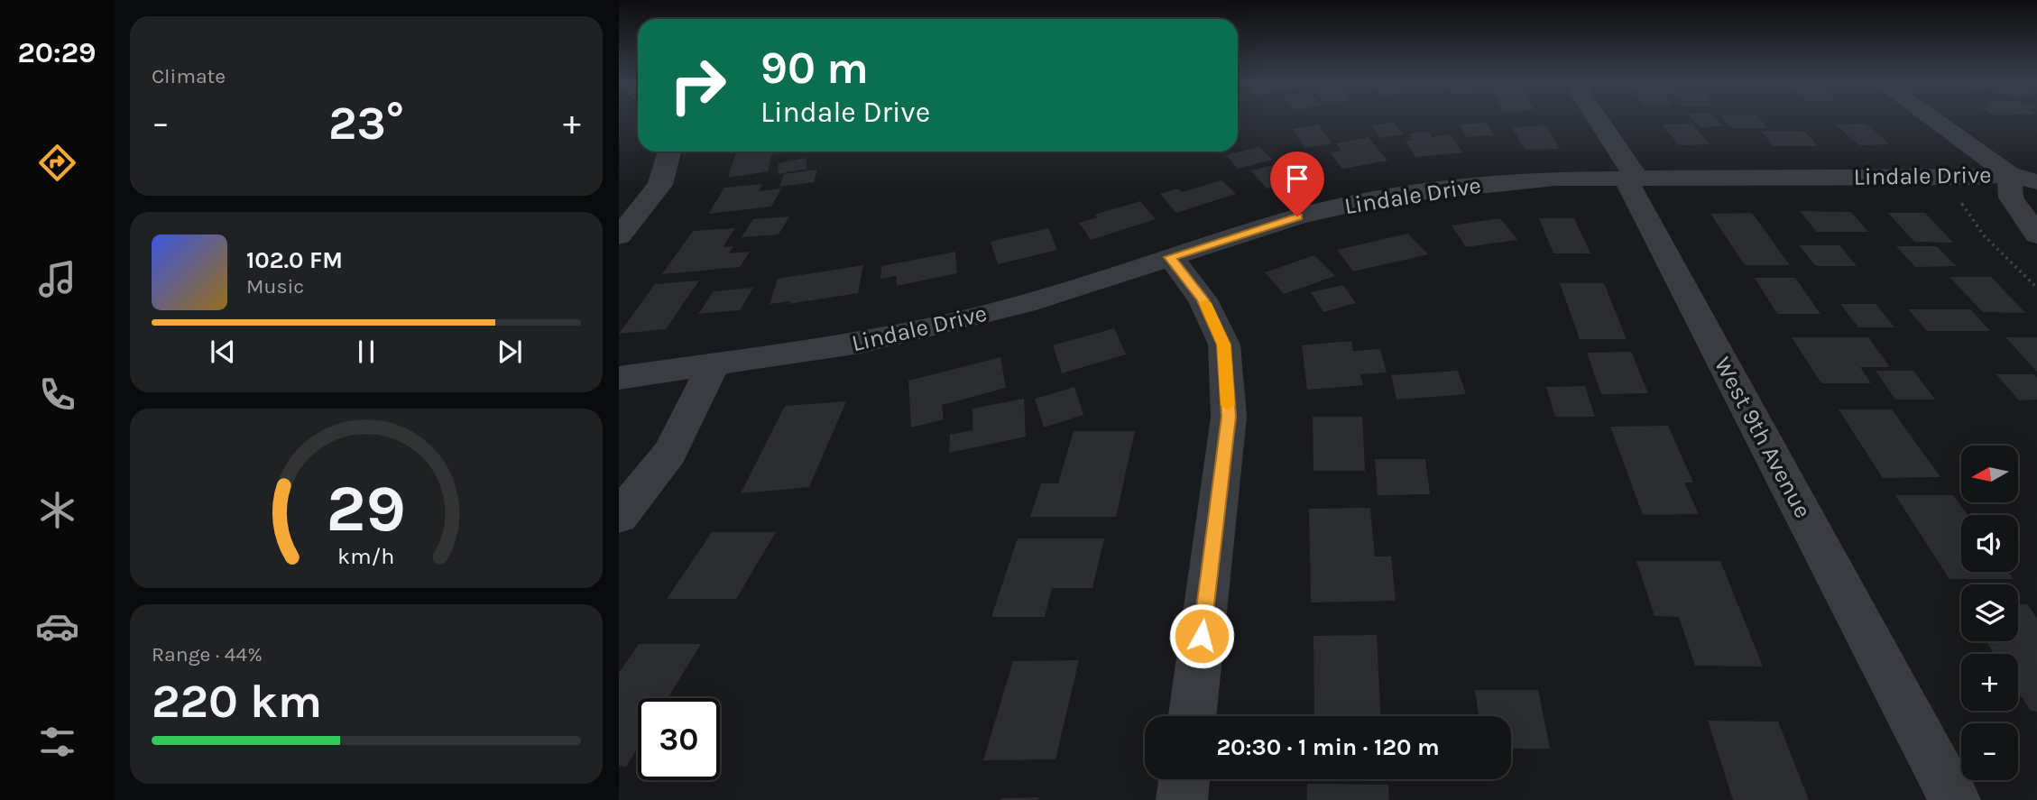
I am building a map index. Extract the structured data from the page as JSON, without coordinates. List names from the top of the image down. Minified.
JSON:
{"streets":{"street":["Lindale Drive","West 9th Avenue"]},"crossings":[["Lindale Drive","West 9th Avenue"]],"north":"left","page":{"tabs":"20:29","tile":["Climate",["Range · 44%","220 km"]],"turn":["90 m","Lindale Drive"],"heat":["−","23°","+"],"song":["102.0 FM","Music"],"map_buttons":["+","−"],"limit":"30","trip":"20:30 · 1 min · 120 m","gauge":["29","km/h"]}}
